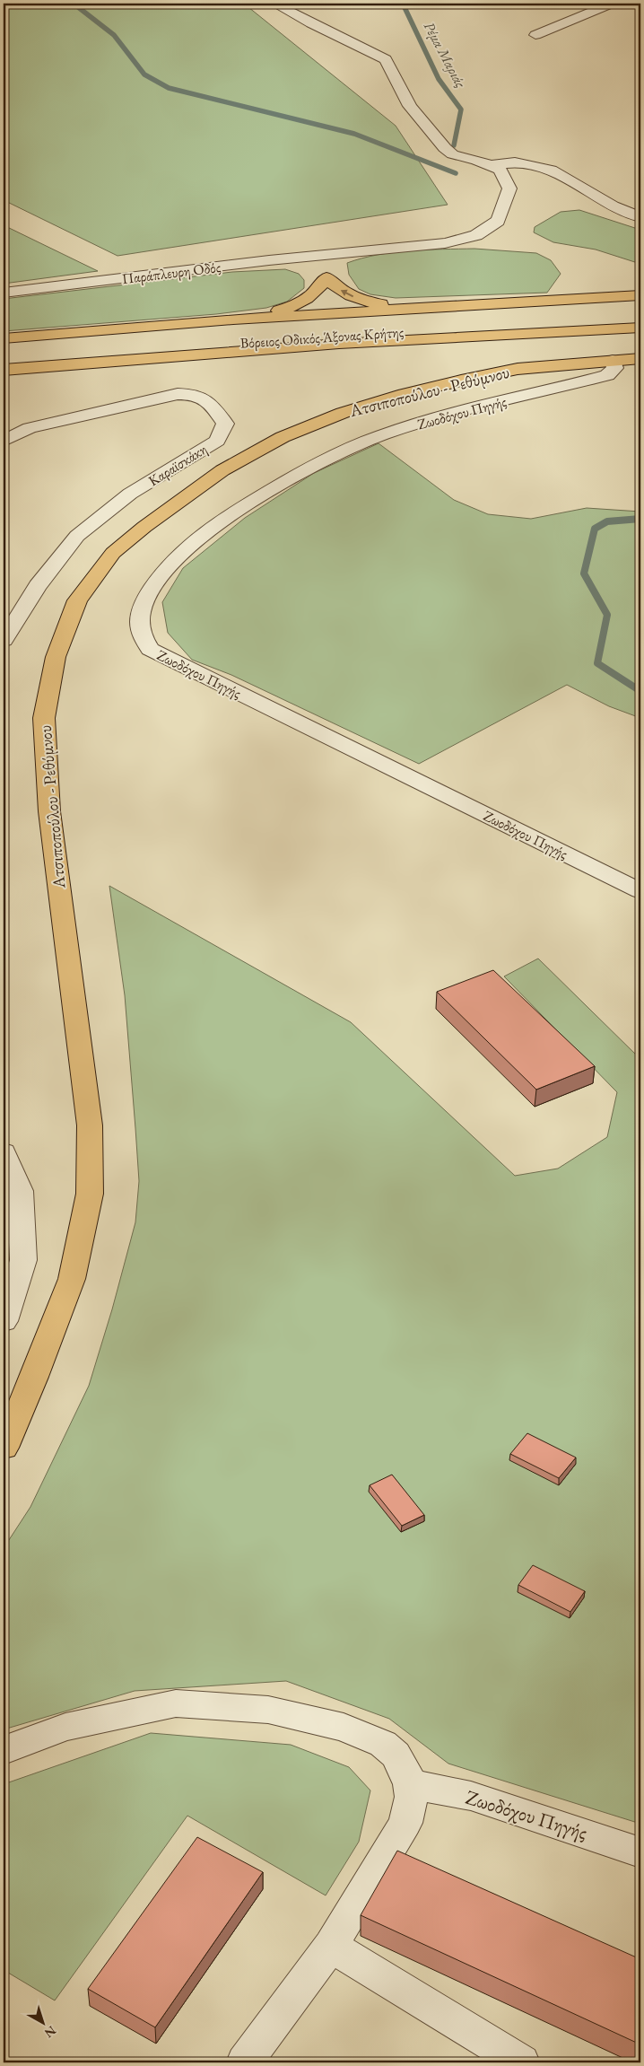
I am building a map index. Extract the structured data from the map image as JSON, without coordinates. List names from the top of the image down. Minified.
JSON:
{"streets":{"main road":["Βόρειος Οδικός Άξονας Κρήτης","Ατσιποπούλου - Ρεθύμνου"],"street":["Παράπλευρη Οδός","Ζωοδόχου Πηγής","Καραϊσκάκη"]},"crossings":[["Ατσιποπούλου - Ρεθύμνου","Ζωοδόχου Πηγής"]],"water":["Ρέμα Μαριάς"],"north":"bottom right"}
